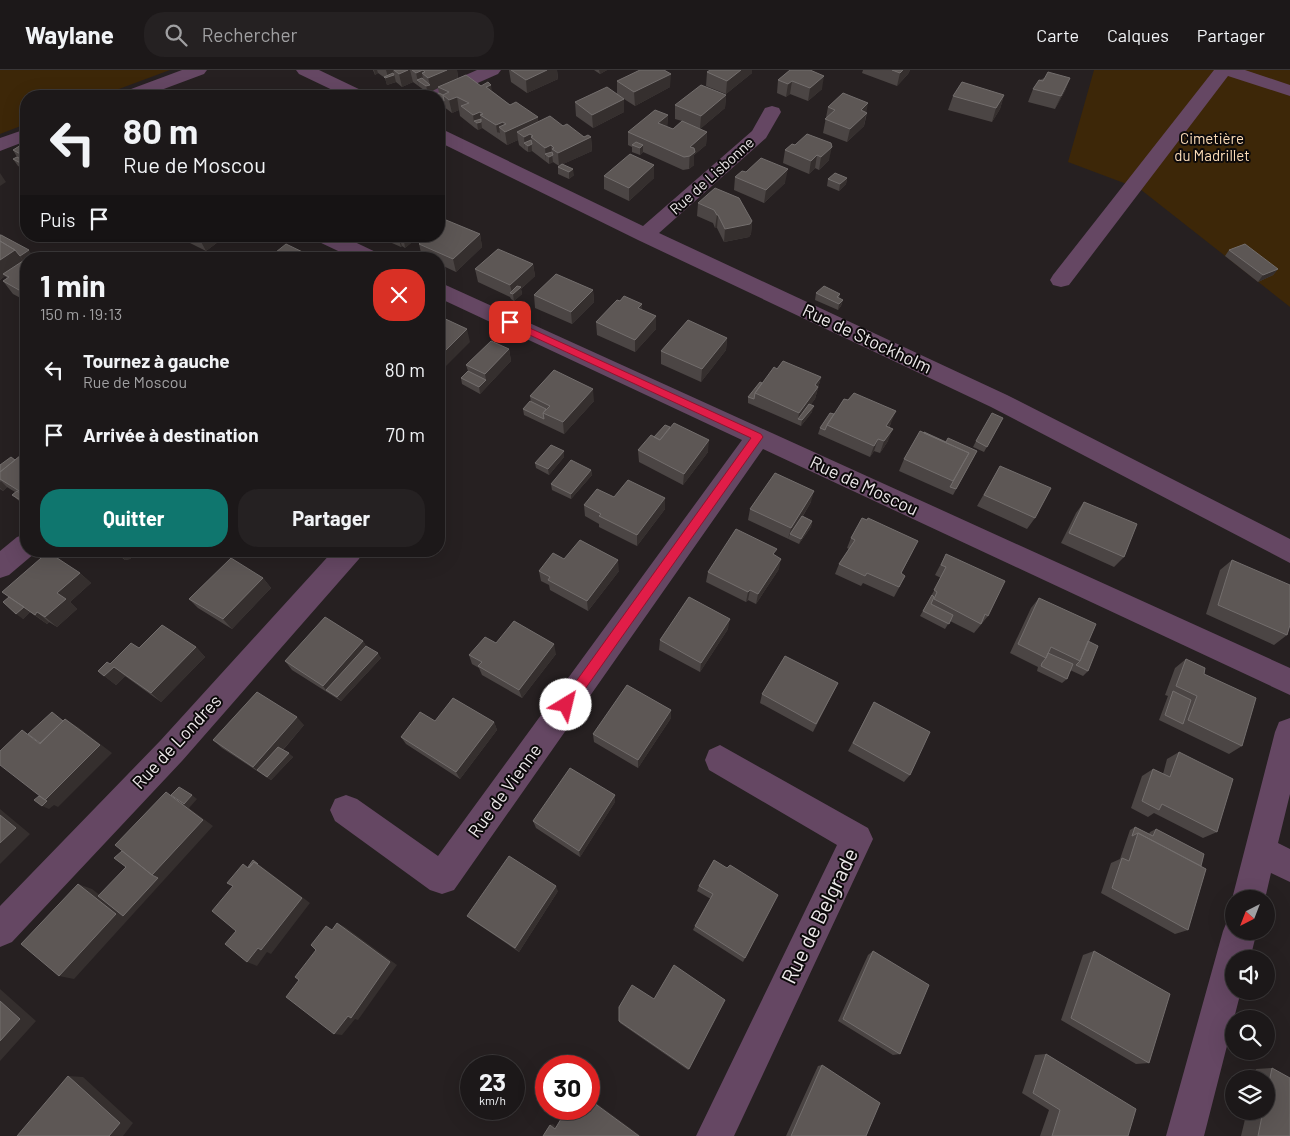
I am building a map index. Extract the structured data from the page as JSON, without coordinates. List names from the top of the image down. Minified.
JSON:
{"streets":{"street":["Rue de Lisbonne","Rue de Stockholm","Rue de Moscou","Rue de Londres","Rue de Vienne","Rue de Belgrade"]},"crossings":[["Rue de Lisbonne","Rue de Stockholm"],["Rue de Moscou","Rue de Vienne"]],"parks":["Cimetière du Madrillet"],"north":"bottom left","page":{"header":"Waylane","search":"Rechercher","nav":["Carte","Calques","Partager"],"turn":["80 m","Rue de Moscou"],"then":"Puis","heading":["1 min","150 m · 19:13"],"list":[{"name":"Tournez à gauche","note":"Rue de Moscou","value":"80 m"},{"name":"Arrivée à destination","value":"70 m"}],"buttons":["Quitter","Partager"],"speed":"23 km/h","limit":"30"}}
